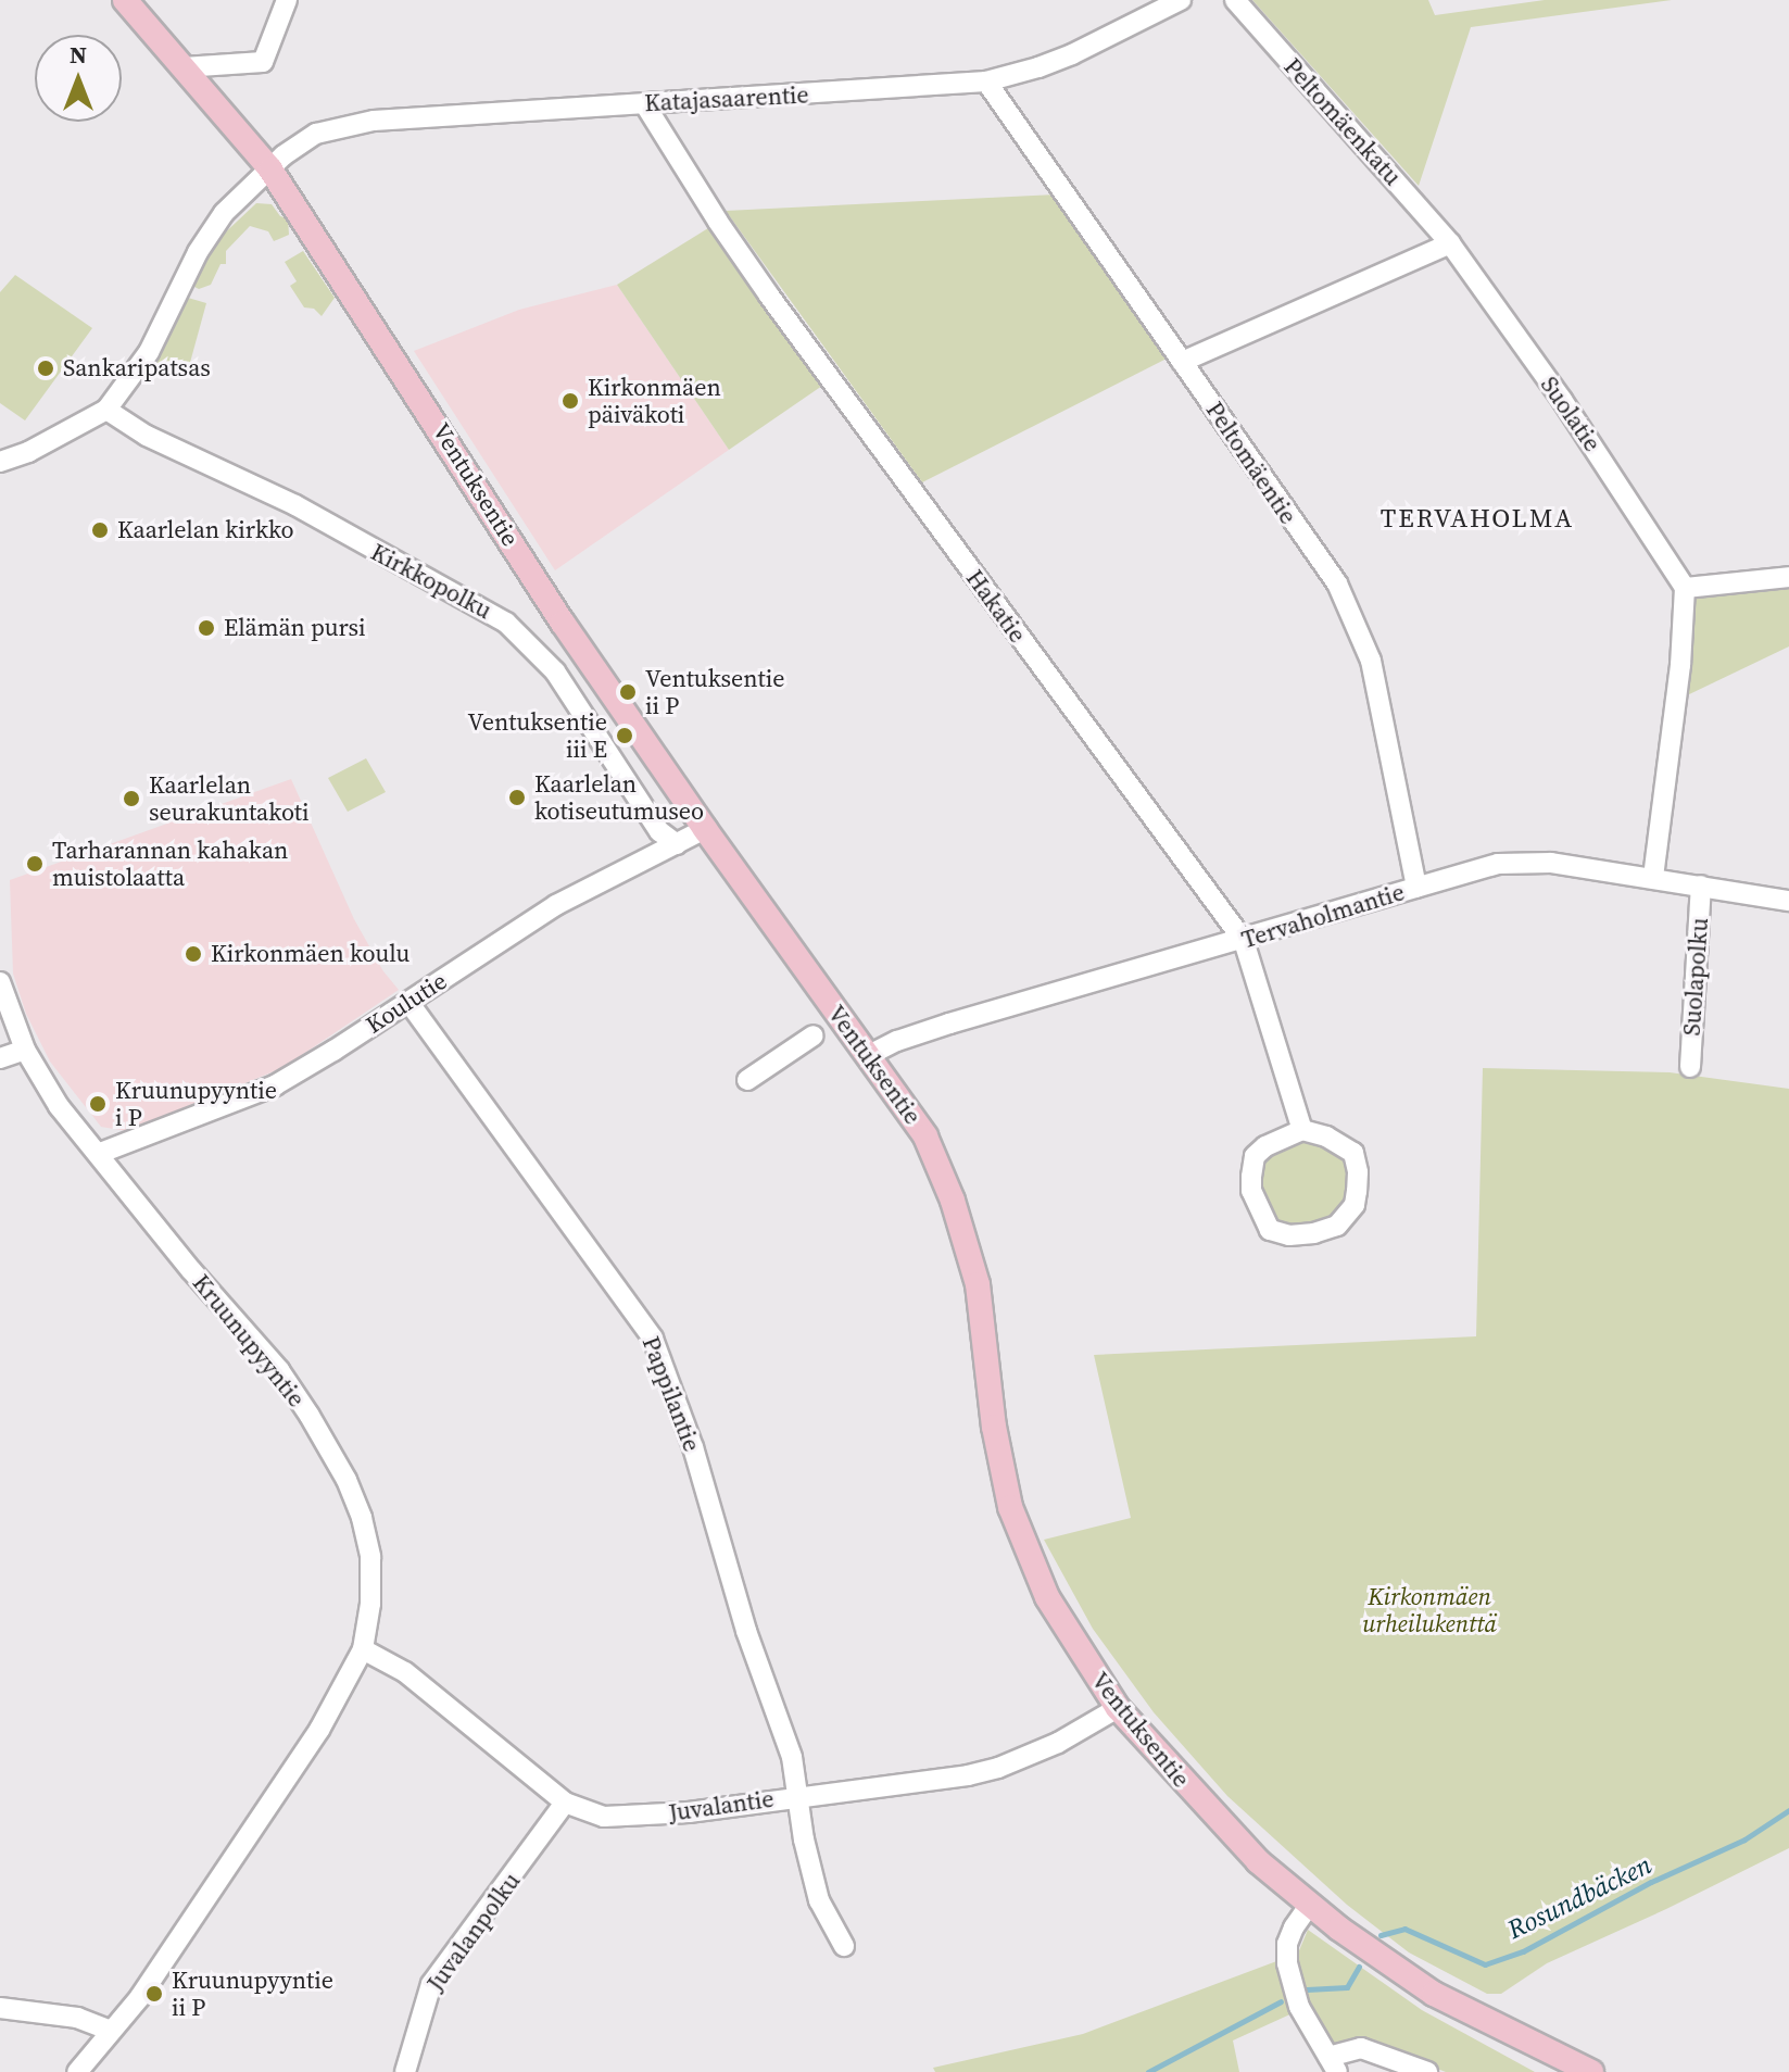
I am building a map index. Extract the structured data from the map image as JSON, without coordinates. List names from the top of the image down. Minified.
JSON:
{"streets":{"main road":["Ventuksentie"],"street":["Katajasaarentie","Peltomäenkatu","Suolatie","Peltomäentie","Kirkkopolku","Hakatie","Tervaholmantie","Suolapolku","Koulutie","Kruunupyyntie","Pappilantie","Juvalantie","Juvalanpolku"]},"crossings":[["Katajasaarentie","Peltomäentie"],["Katajasaarentie","Ventuksentie"],["Katajasaarentie","Kirkkopolku"],["Katajasaarentie","Hakatie"],["Peltomäenkatu","Suolatie"],["Peltomäentie","Tervaholmantie"],["Ventuksentie","Tervaholmantie"],["Ventuksentie","Koulutie"],["Ventuksentie","Juvalantie"],["Kirkkopolku","Koulutie"],["Hakatie","Tervaholmantie"],["Tervaholmantie","Suolapolku"],["Koulutie","Kruunupyyntie"],["Koulutie","Pappilantie"],["Kruunupyyntie","Juvalantie"],["Pappilantie","Juvalantie"],["Juvalantie","Juvalanpolku"]],"districts":["TERVAHOLMA"],"water":["Rosundbäcken"],"parks":["Kirkonmäen urheilukenttä"],"places":["Sankaripatsas","Kirkonmäen päiväkoti","Kaarlelan kirkko","Elämän pursi","Ventuksentie ii P","Ventuksentie iii E","Kaarlelan kotiseutumuseo","Kaarlelan seurakuntakoti","Tarharannan kahakan muistolaatta","Kirkonmäen koulu","Kruunupyyntie i P","Kruunupyyntie ii P"],"north":"top"}
